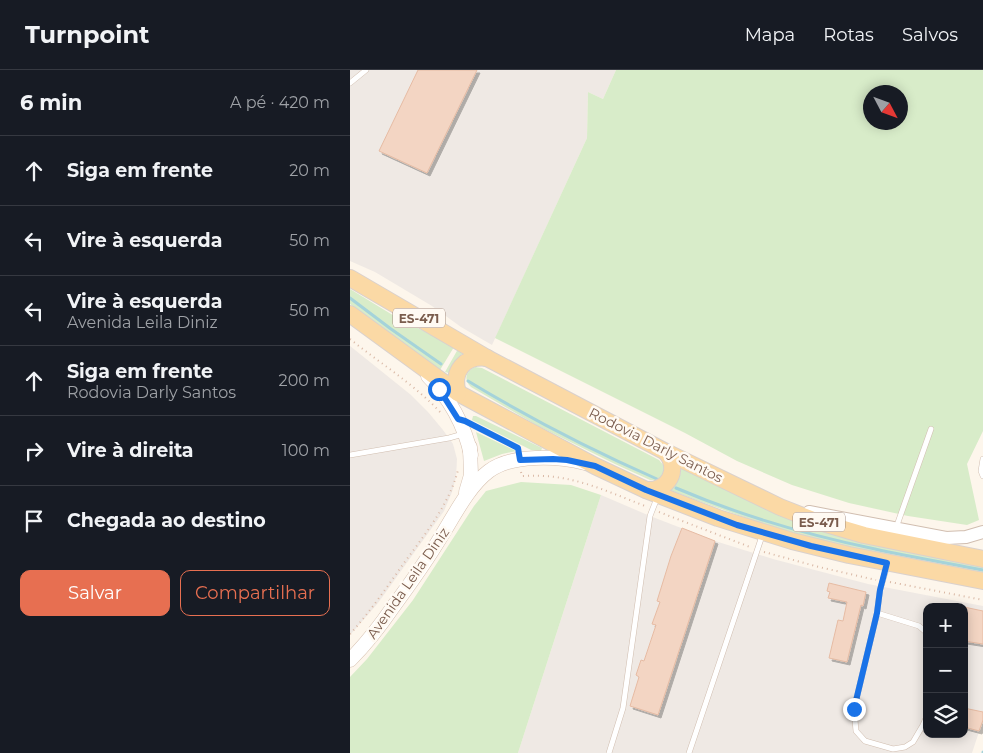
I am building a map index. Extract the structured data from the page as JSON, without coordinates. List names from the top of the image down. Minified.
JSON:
{"streets":{"main road":["ES-471","Rodovia Darly Santos","Avenida Leila Diniz"]},"crossings":[["ES-471","Avenida Leila Diniz"]],"north":"bottom right","page":{"header":"Turnpoint","nav":["Mapa","Rotas","Salvos"],"heading":["6 min","A pé · 420 m"],"list":[["Siga em frente","20 m"],["Vire à esquerda","50 m"],["Vire à esquerda","Avenida Leila Diniz","50 m"],["Siga em frente","Rodovia Darly Santos","200 m"],["Vire à direita","100 m"],"Chegada ao destino"],"buttons":["Salvar","Compartilhar"],"map_buttons":["+","−"]}}
